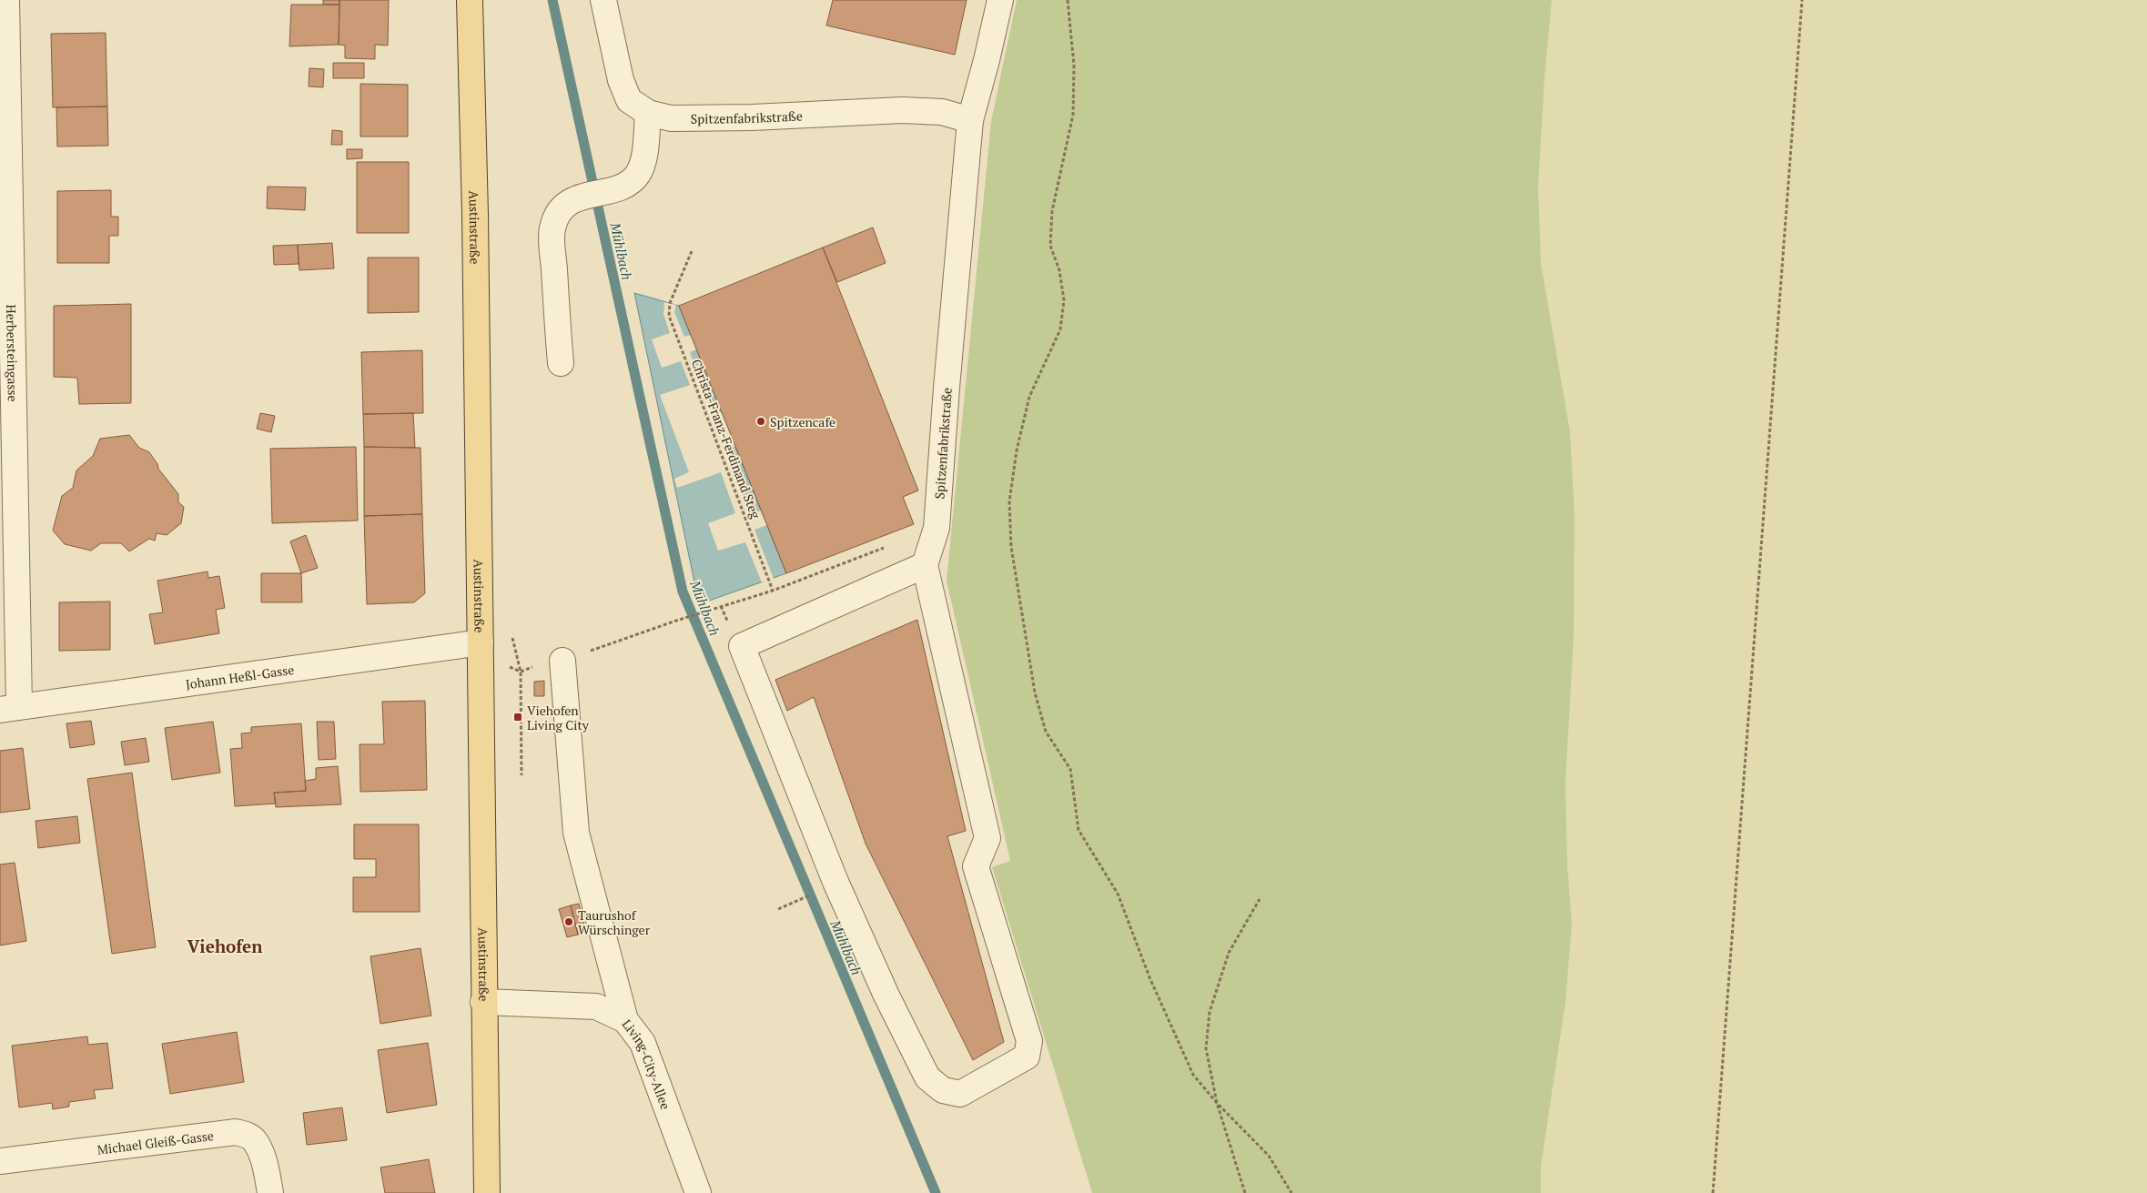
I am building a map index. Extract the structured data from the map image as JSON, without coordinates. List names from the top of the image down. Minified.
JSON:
{"streets":{"main road":["Austinstraße"],"street":["Spitzenfabrikstraße","Herbersteingasse","Johann Heßl-Gasse","Living-City-Allee","Michael Gleiß-Gasse"],"path":["Christa-Franz-Ferdinand Steg"]},"crossings":[["Austinstraße","Johann Heßl-Gasse"],["Austinstraße","Living-City-Allee"],["Herbersteingasse","Johann Heßl-Gasse"]],"districts":["Viehofen"],"water":["Mühlbach"],"places":{"other":["Spitzencafe","Taurushof Würschinger"],"transit":["Viehofen Living City"]}}
